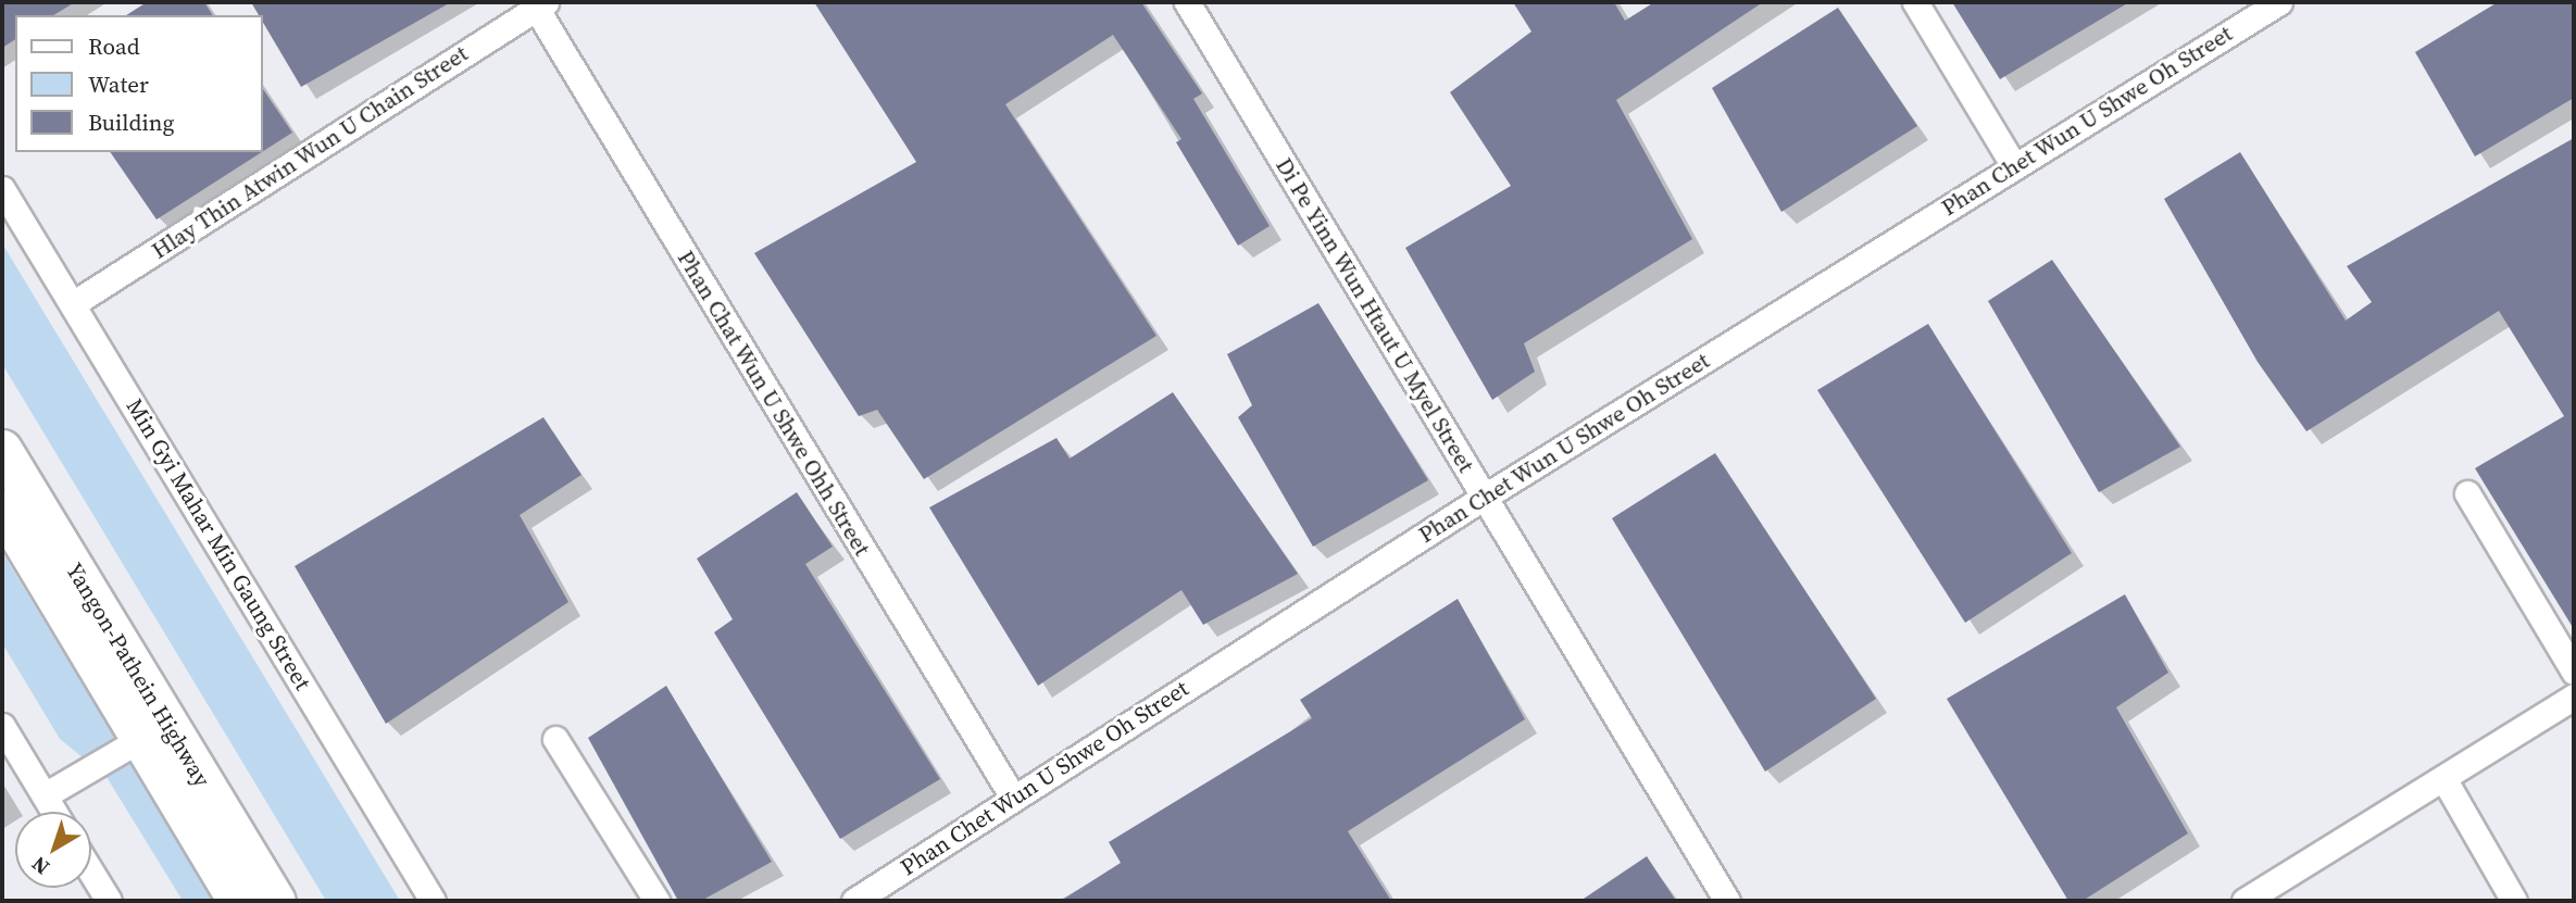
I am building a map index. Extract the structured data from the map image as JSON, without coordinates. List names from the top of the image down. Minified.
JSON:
{"streets":{"main road":["Yangon-Pathein Highway"],"street":["Phan Chet Wun U Shwe Oh Street","Hlay Thin Atwin Wun U Chain Street","Di Pe Yinn Wun Htaut U Myel Street","Phan Chat Wun U Shwe Ohh Street","Min Gyi Mahar Min Gaung Street"]},"crossings":[["Phan Chet Wun U Shwe Oh Street","Di Pe Yinn Wun Htaut U Myel Street"],["Phan Chet Wun U Shwe Oh Street","Phan Chat Wun U Shwe Ohh Street"],["Hlay Thin Atwin Wun U Chain Street","Phan Chat Wun U Shwe Ohh Street"],["Hlay Thin Atwin Wun U Chain Street","Min Gyi Mahar Min Gaung Street"]],"legend":["Road","Water","Building"],"north":"bottom left"}
